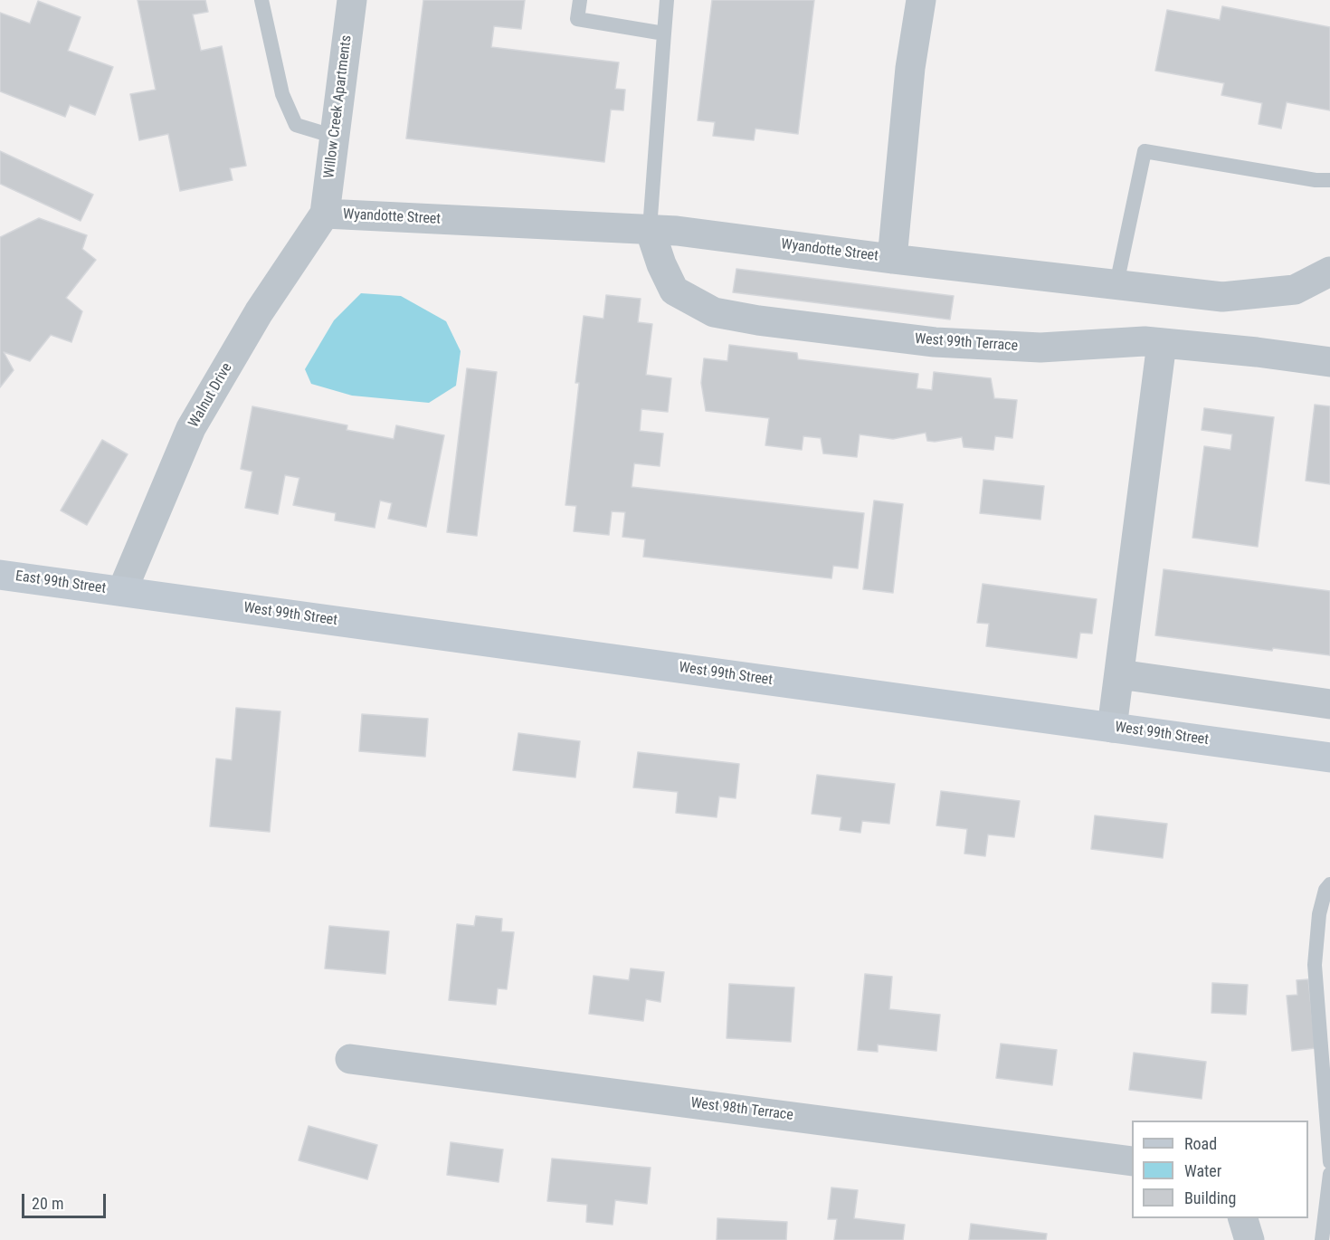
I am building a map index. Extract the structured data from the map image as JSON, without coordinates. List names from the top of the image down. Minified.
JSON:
{"streets":{"street":["Willow Creek Apartments","Wyandotte Street","West 99th Terrace","Walnut Drive","East 99th Street","West 99th Street","West 98th Terrace"]},"crossings":[["Willow Creek Apartments","Wyandotte Street"],["Willow Creek Apartments","Walnut Drive"],["Wyandotte Street","West 99th Terrace"],["Wyandotte Street","Walnut Drive"],["Walnut Drive","East 99th Street"],["Walnut Drive","West 99th Street"],["East 99th Street","West 99th Street"]],"legend":["Road","Water","Building"],"scale_bar":"20 m"}
